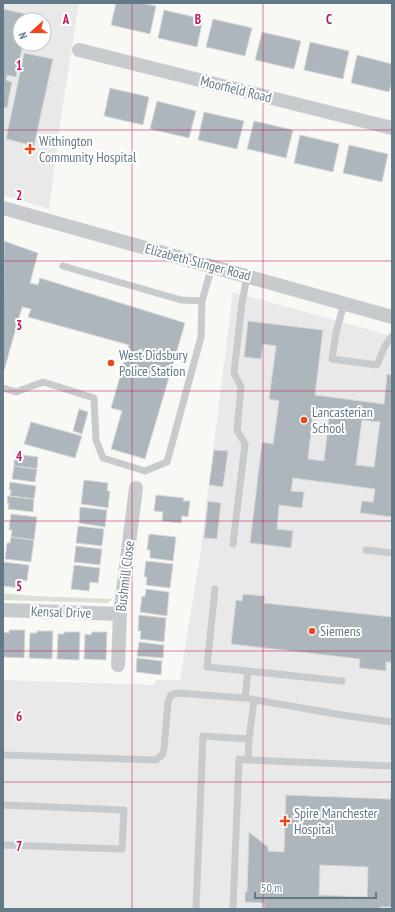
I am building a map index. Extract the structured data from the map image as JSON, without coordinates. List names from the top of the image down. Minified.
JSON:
{"streets":{"street":["Moorfield Road","Elizabeth Slinger Road","Bushmill Close","Kensal Drive"]},"crossings":[["Bushmill Close","Kensal Drive"]],"places":{"health":["Withington Community Hospital","Spire Manchester Hospital"],"other":["West Didsbury Police Station","Lancasterian School","Siemens"]},"scale_bar":"50 m","north":"left","grid":{"columns":["A","B","C"],"rows":["1","2","3","4","5","6","7"]}}
